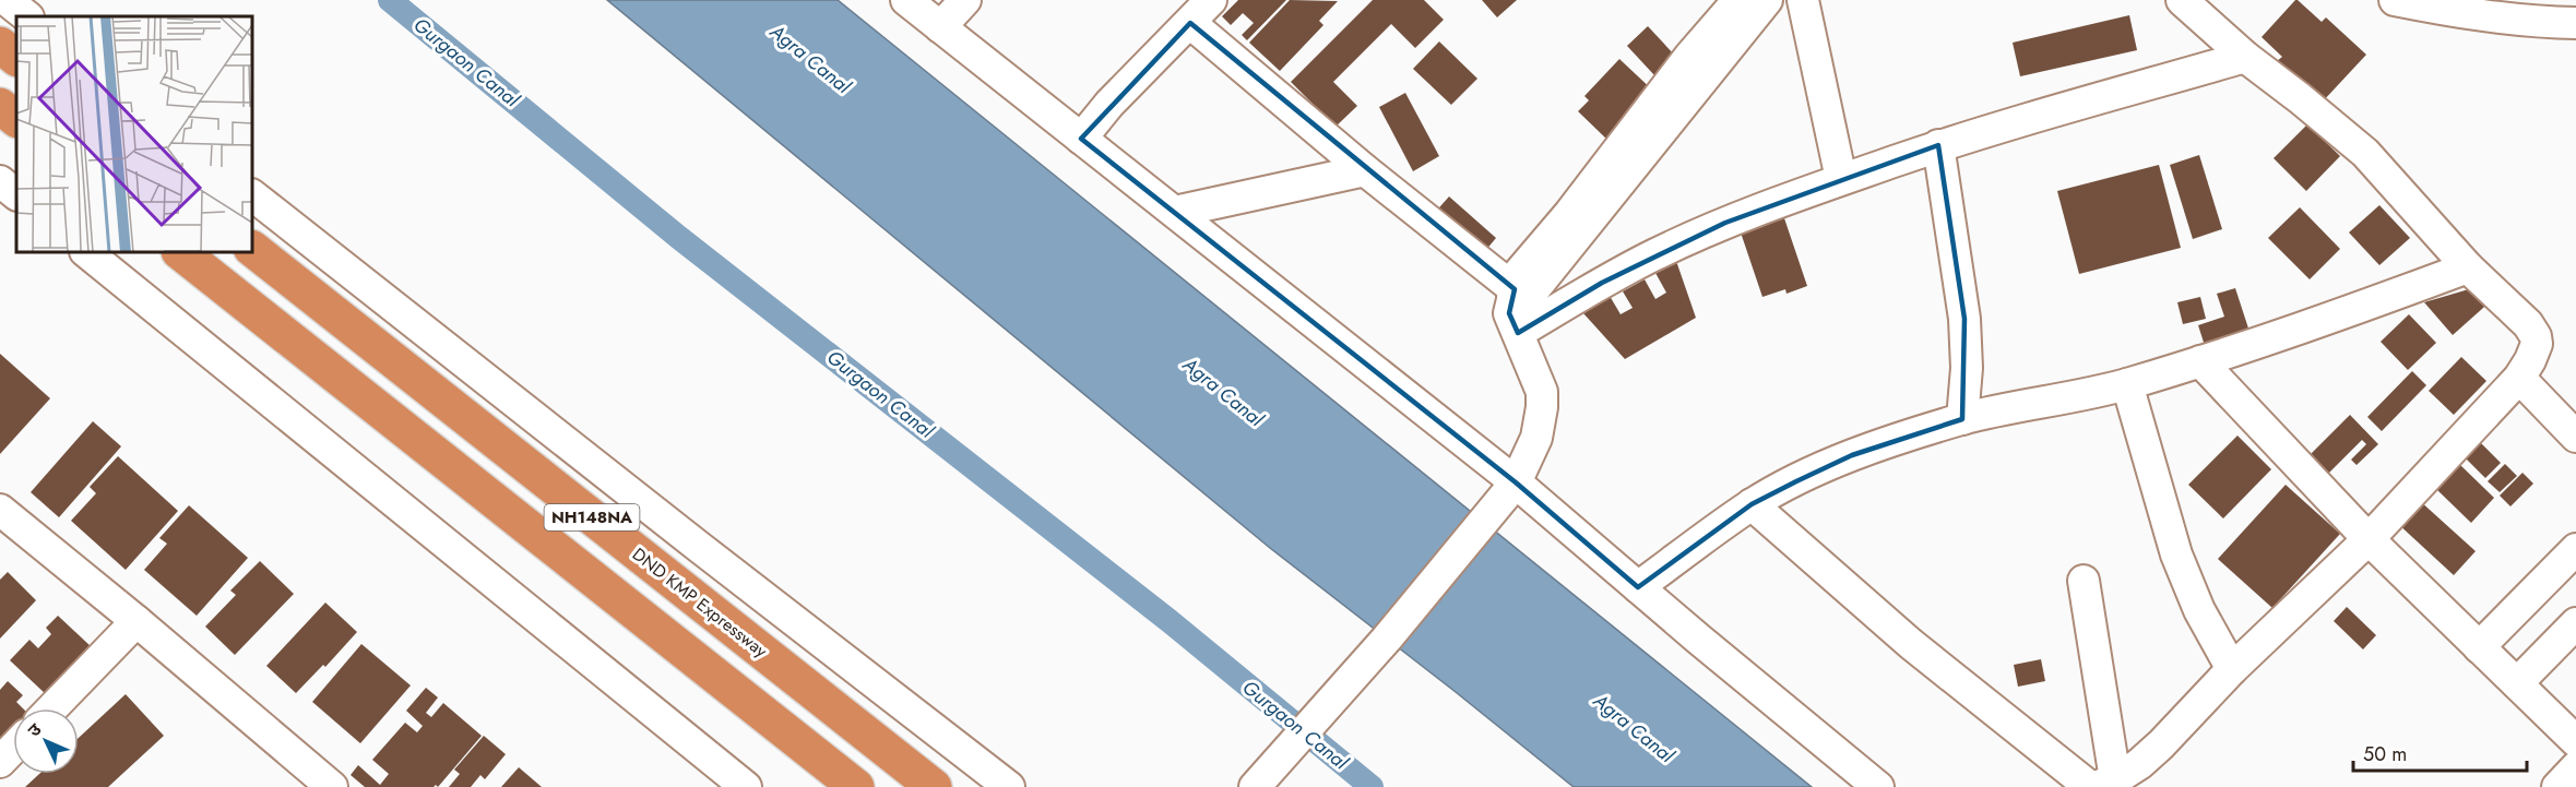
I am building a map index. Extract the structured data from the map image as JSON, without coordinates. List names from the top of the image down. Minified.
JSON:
{"streets":{"highway":["NH148NA","DND KMP Expressway"]},"water":["Agra Canal","Gurgaon Canal"],"scale_bar":"50 m","north":"top left"}
